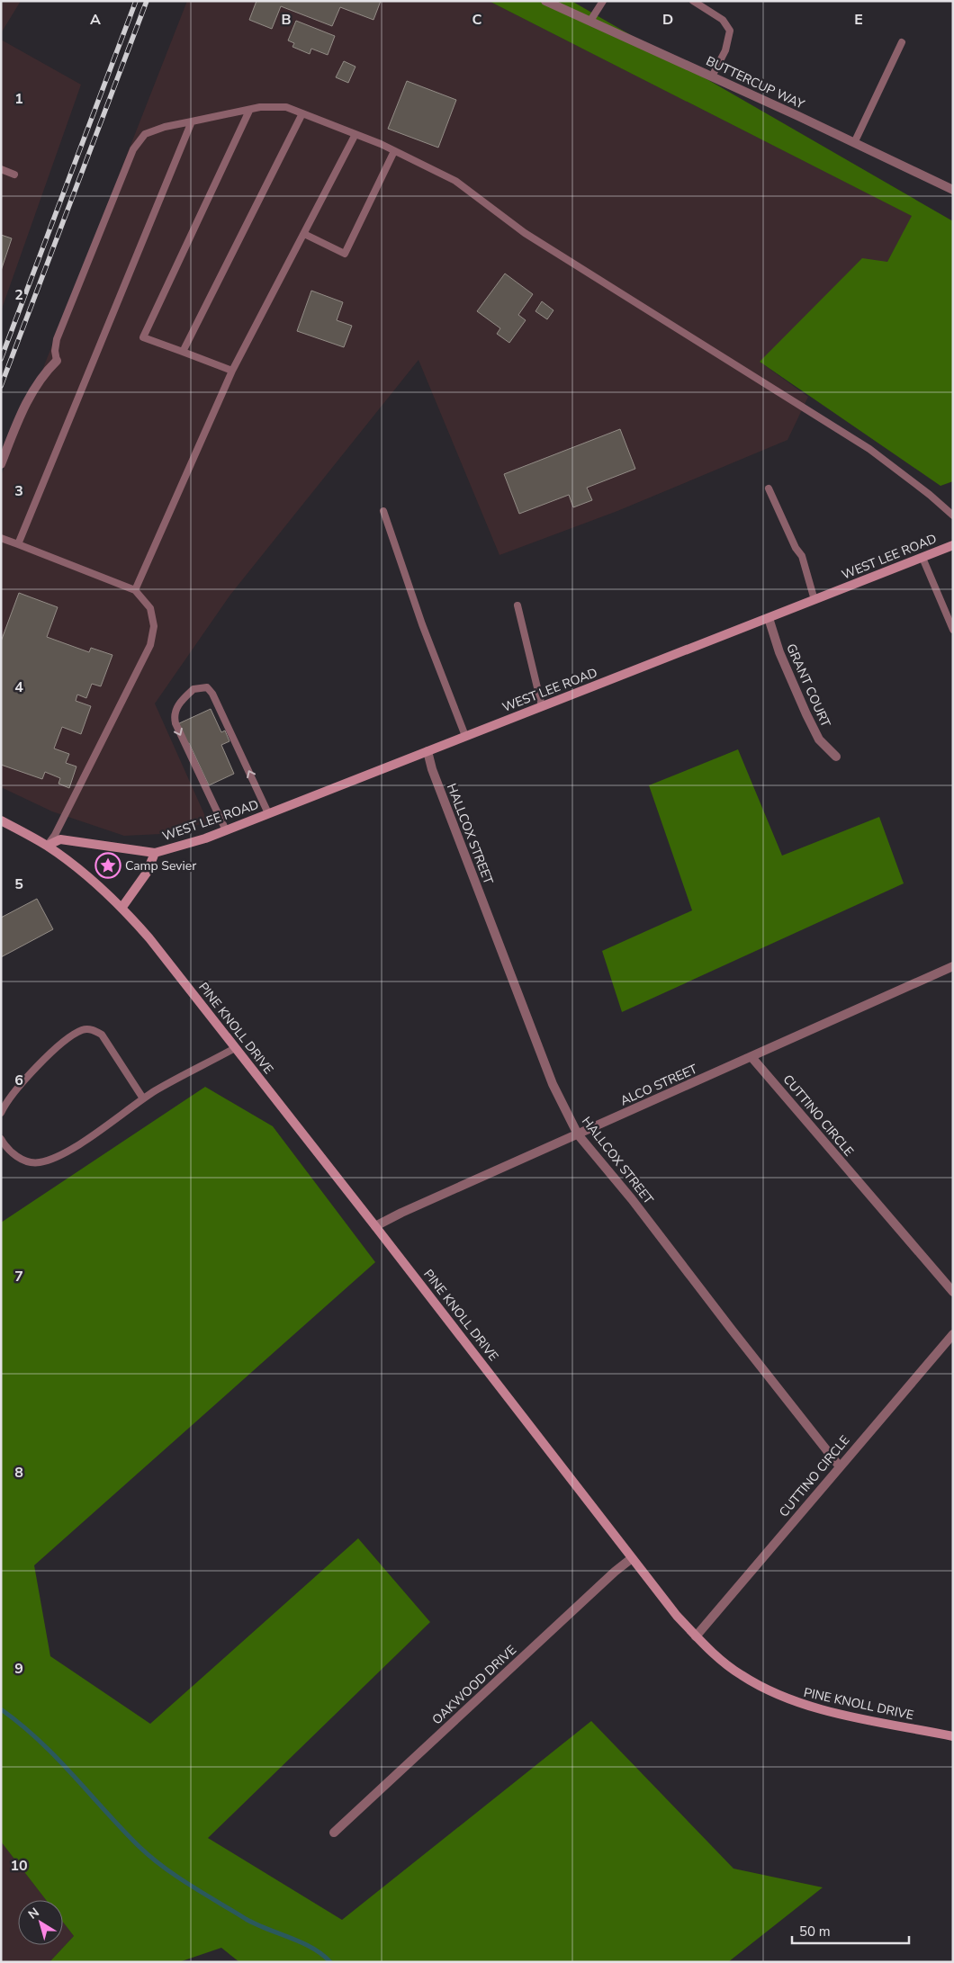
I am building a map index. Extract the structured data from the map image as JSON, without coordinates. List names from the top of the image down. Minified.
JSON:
{"streets":{"street":["BUTTERCUP WAY","WEST LEE ROAD","GRANT COURT","HALLCOX STREET","PINE KNOLL DRIVE","ALCO STREET","CUTTINO CIRCLE","OAKWOOD DRIVE"]},"crossings":[["WEST LEE ROAD","GRANT COURT"],["WEST LEE ROAD","HALLCOX STREET"],["WEST LEE ROAD","PINE KNOLL DRIVE"],["HALLCOX STREET","ALCO STREET"],["HALLCOX STREET","CUTTINO CIRCLE"],["PINE KNOLL DRIVE","ALCO STREET"],["PINE KNOLL DRIVE","CUTTINO CIRCLE"],["PINE KNOLL DRIVE","OAKWOOD DRIVE"],["ALCO STREET","CUTTINO CIRCLE"]],"places":{"place":["Camp Sevier"]},"scale_bar":"50 m","north":"top left","grid":{"columns":["A","B","C","D","E"],"rows":["1","2","3","4","5","6","7","8","9","10"]}}
